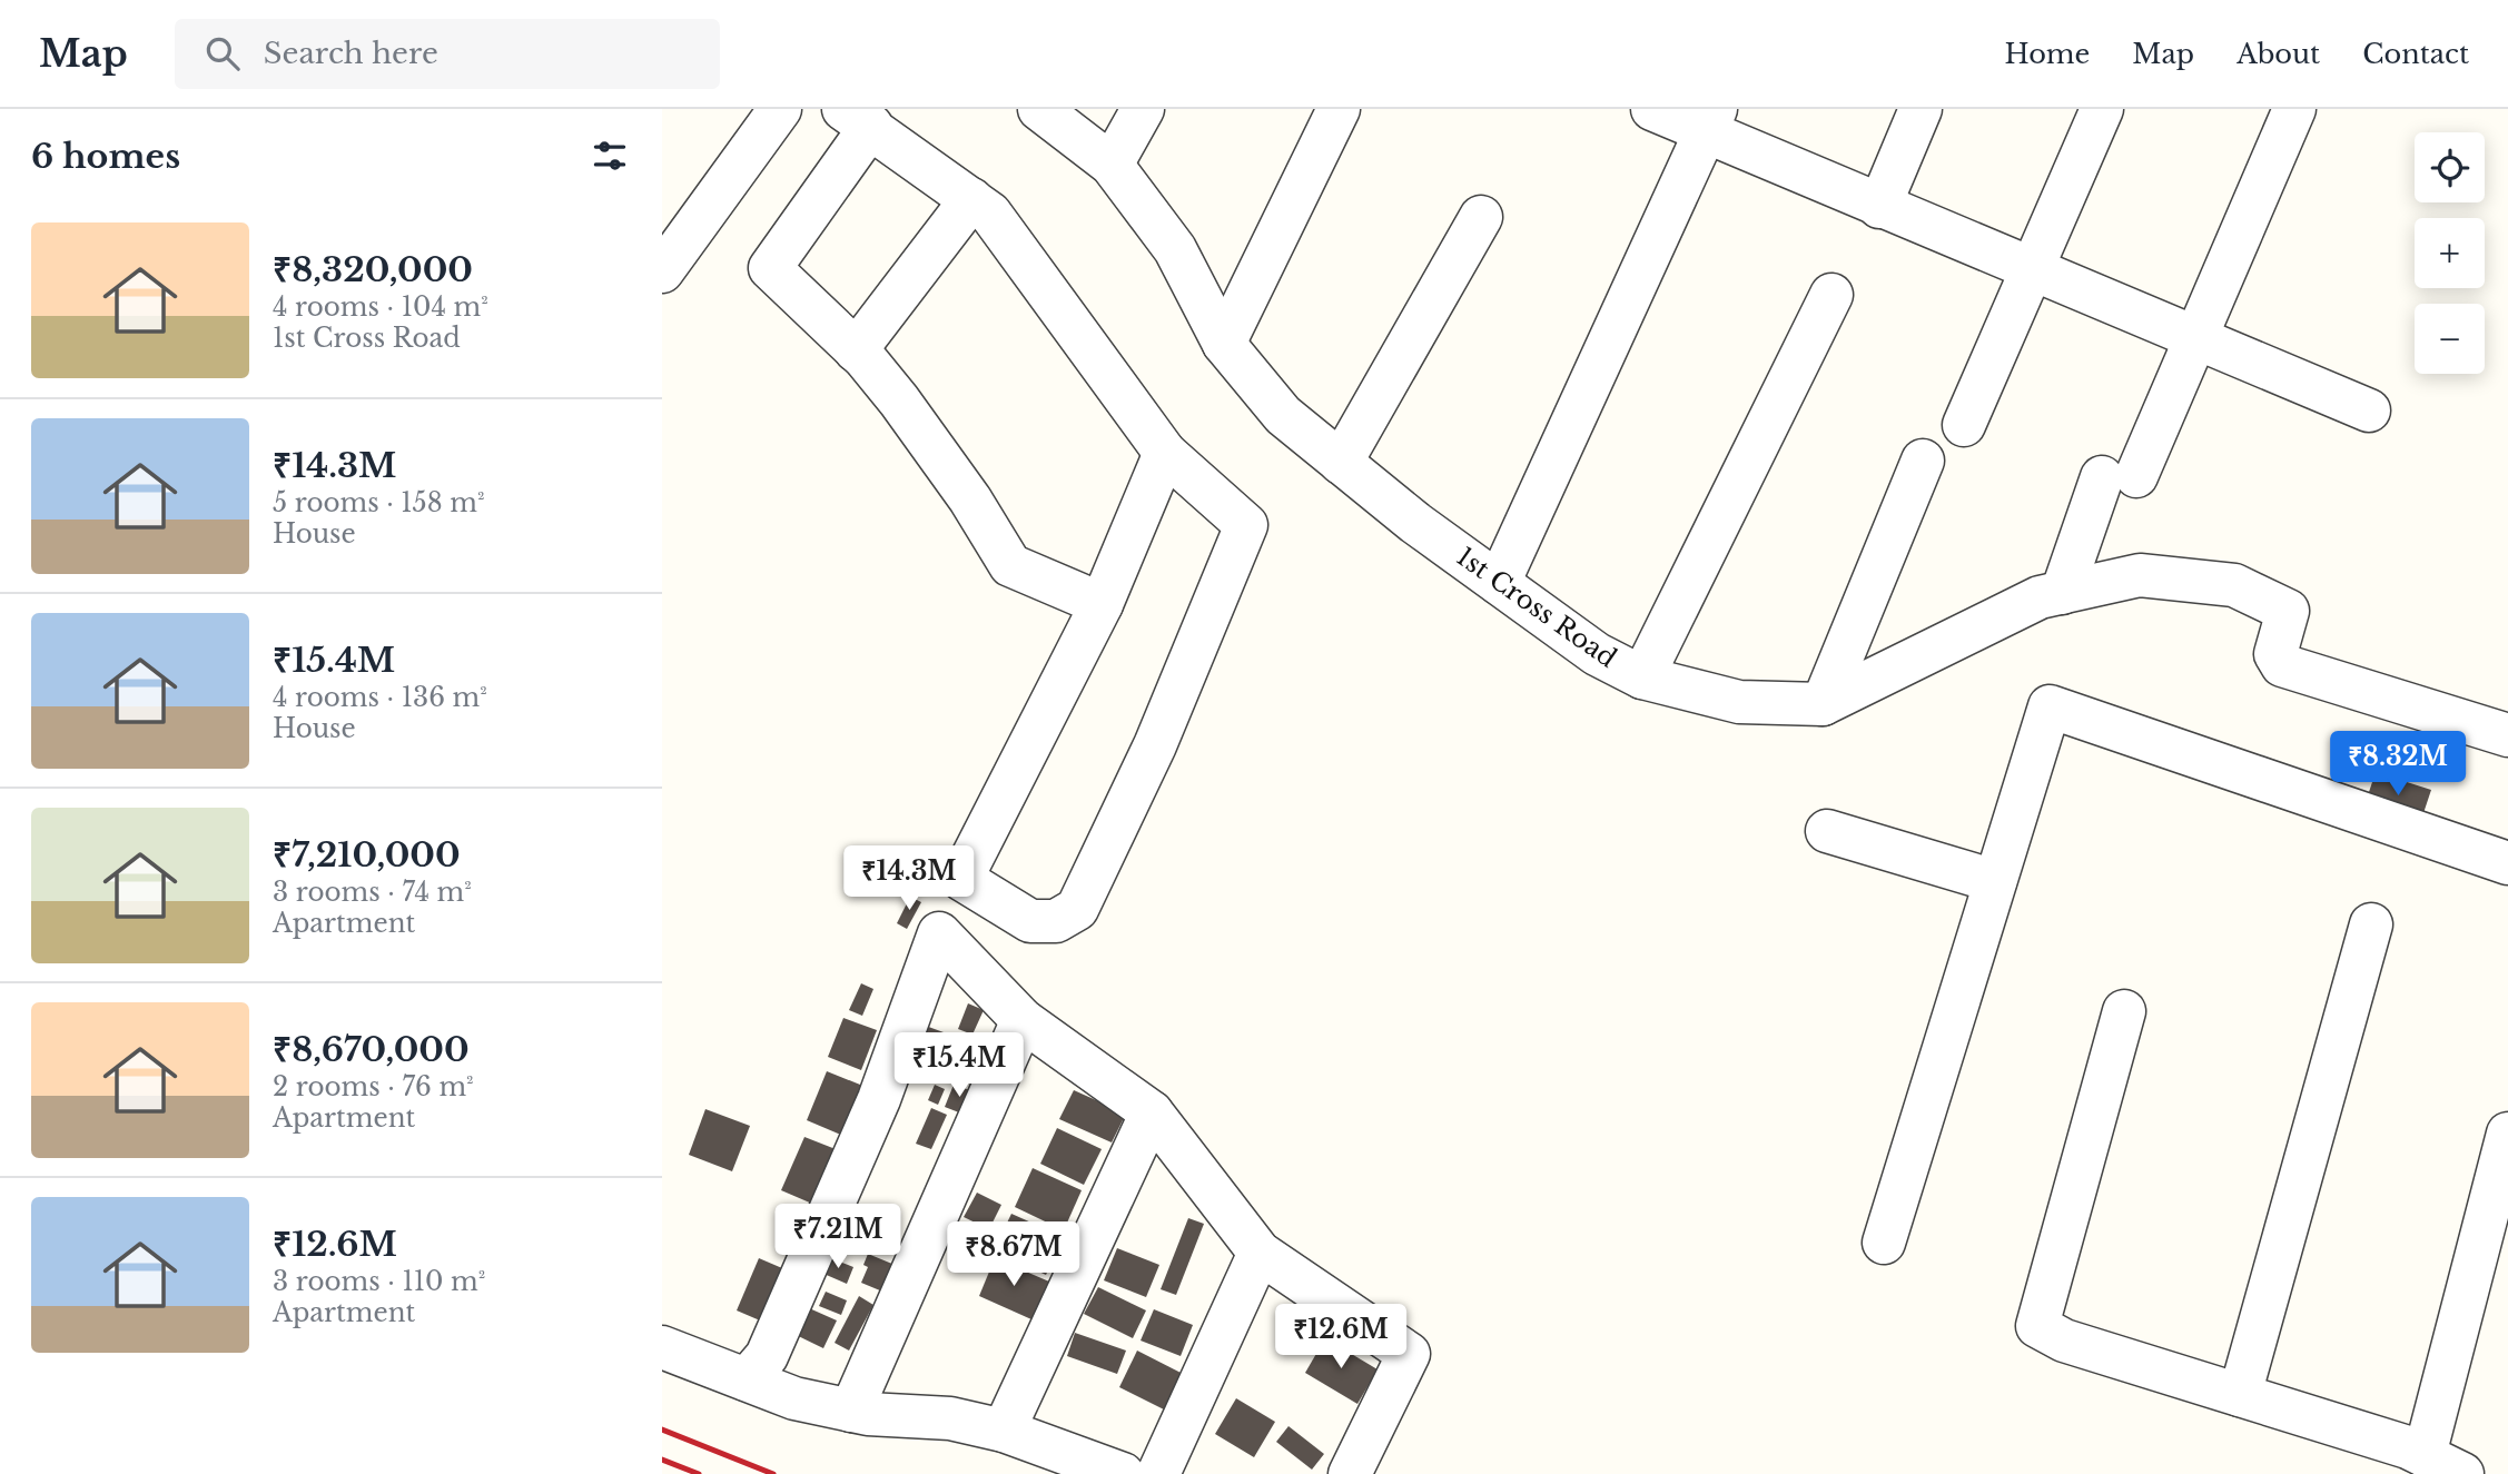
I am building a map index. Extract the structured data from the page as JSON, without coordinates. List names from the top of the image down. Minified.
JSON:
{"streets":{"street":["1st Cross Road"]},"page":{"header":"Map","search":"Search here","nav":["Home","Map","About","Contact"],"heading":"6 homes","map_buttons":["+","−"],"list":[{"name":"₹8,320,000","note":"4 rooms · 104 m² · 1st Cross Road"},{"name":"₹14.3M","note":"5 rooms · 158 m² · House"},{"name":"₹15.4M","note":"4 rooms · 136 m² · House"},{"name":"₹7,210,000","note":"3 rooms · 74 m² · Apartment"},{"name":"₹8,670,000","note":"2 rooms · 76 m² · Apartment"},{"name":"₹12.6M","note":"3 rooms · 110 m² · Apartment"}],"price":["₹8.32M","₹14.3M","₹15.4M","₹7.21M","₹8.67M","₹12.6M"]}}
